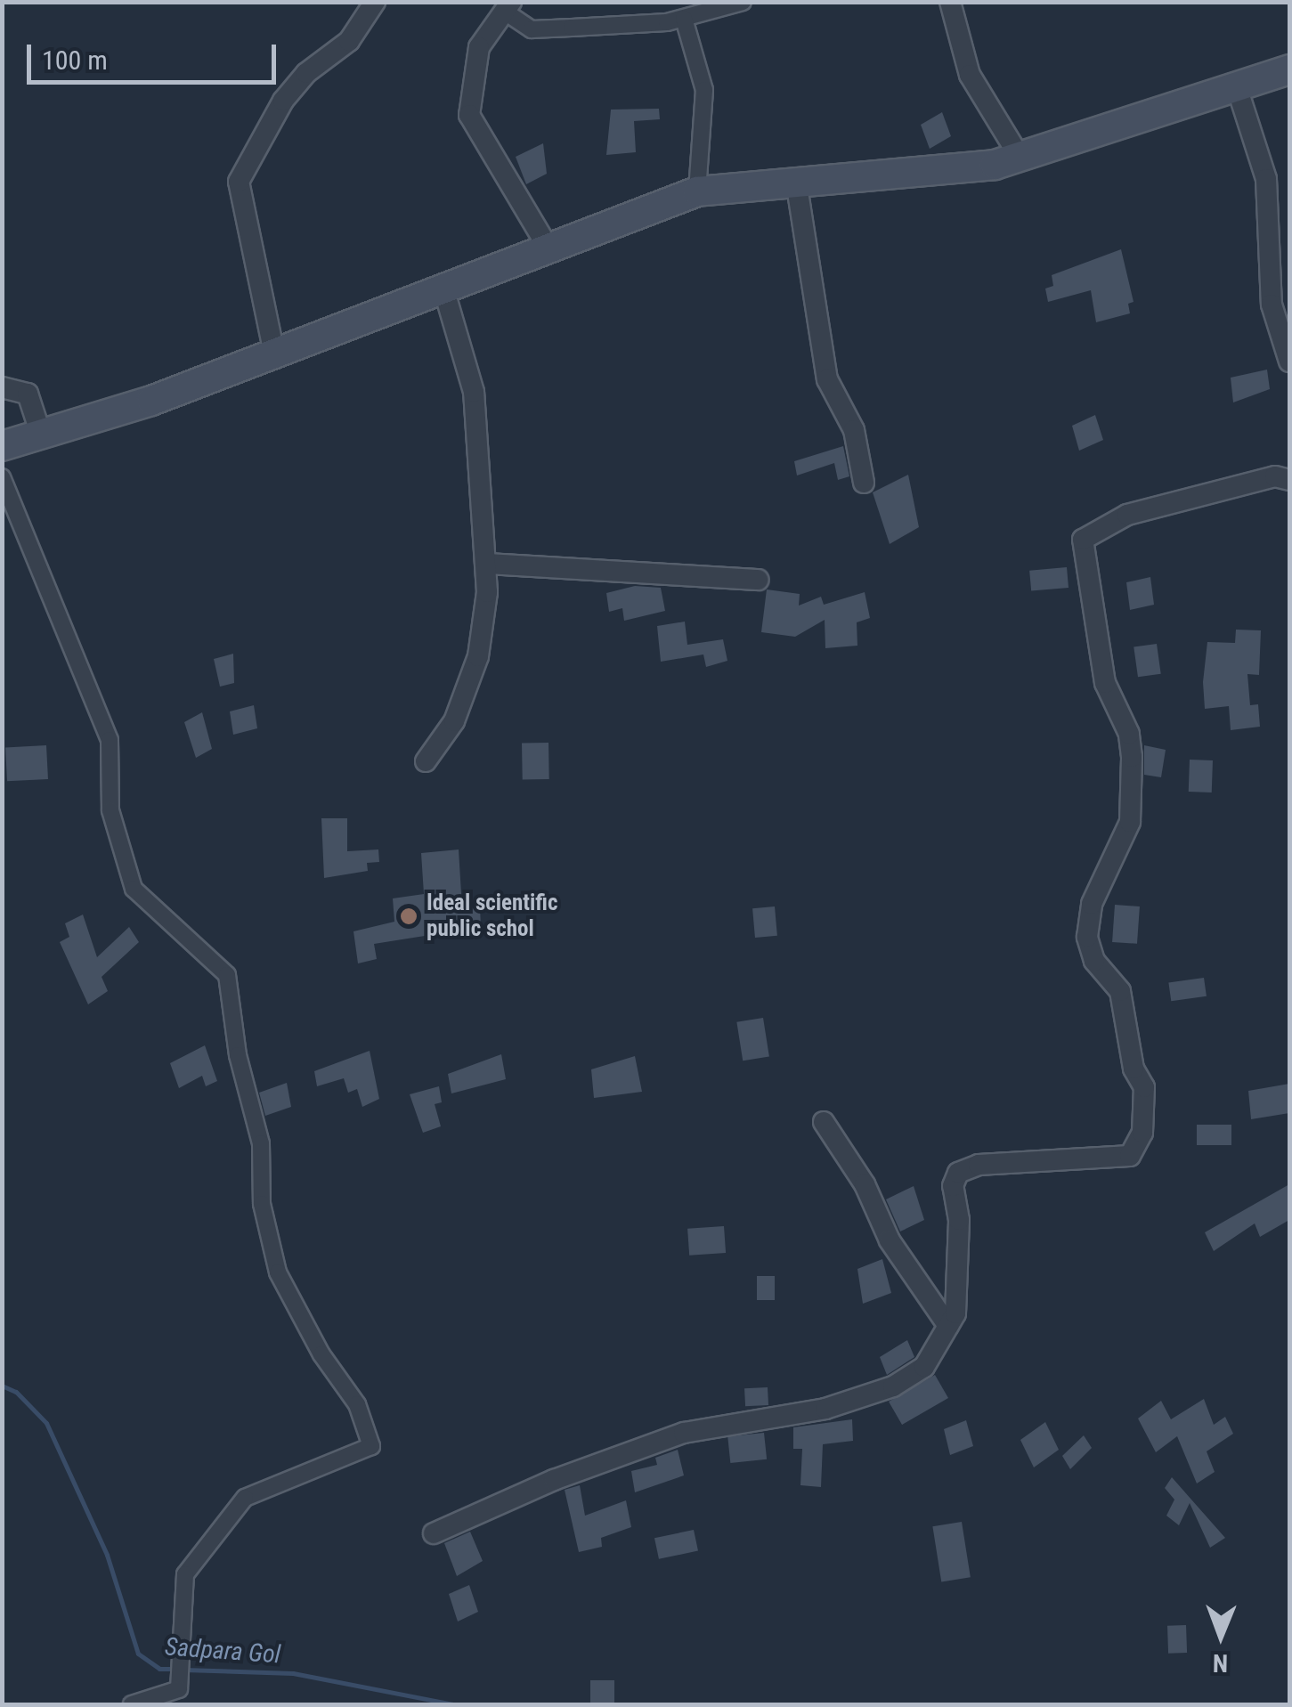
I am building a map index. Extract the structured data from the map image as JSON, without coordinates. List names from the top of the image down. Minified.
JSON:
{"water":["Sadpara Gol"],"places":["Ideal scientific public schol"],"scale_bar":"100 m","north":"bottom"}
